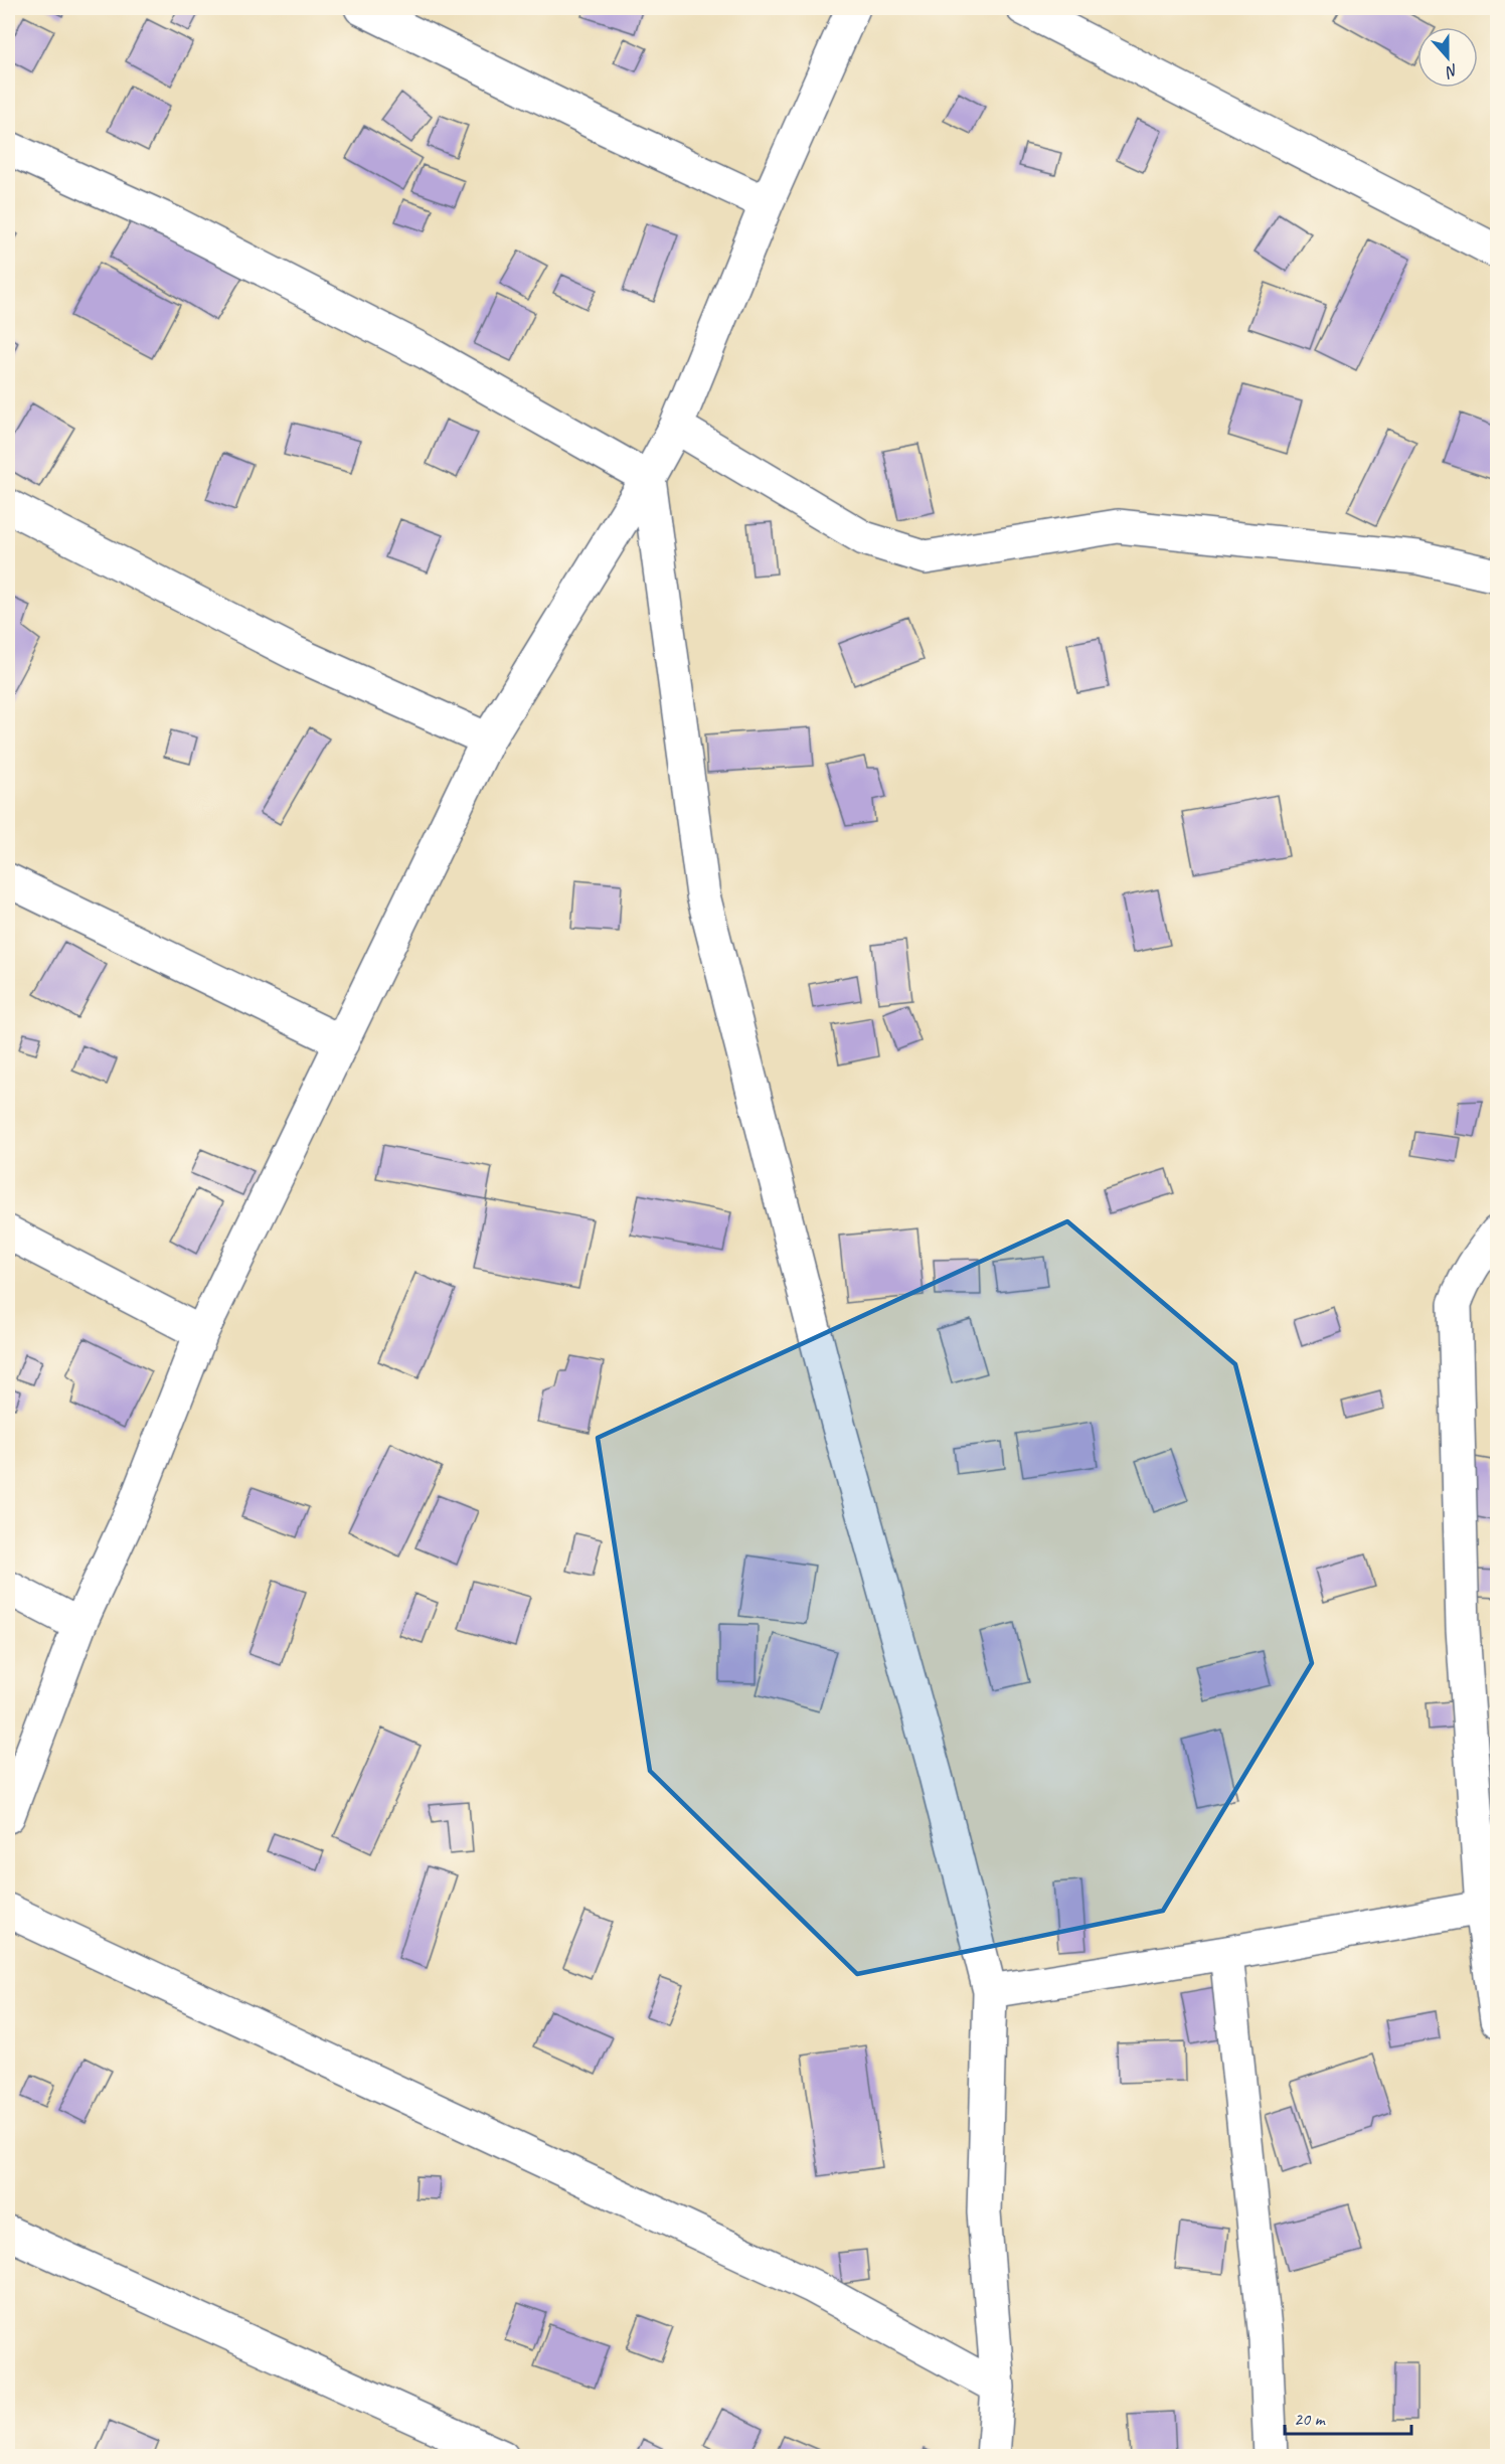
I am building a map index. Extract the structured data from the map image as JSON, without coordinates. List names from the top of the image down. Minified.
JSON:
{"scale_bar":"20 m","north":"bottom"}
